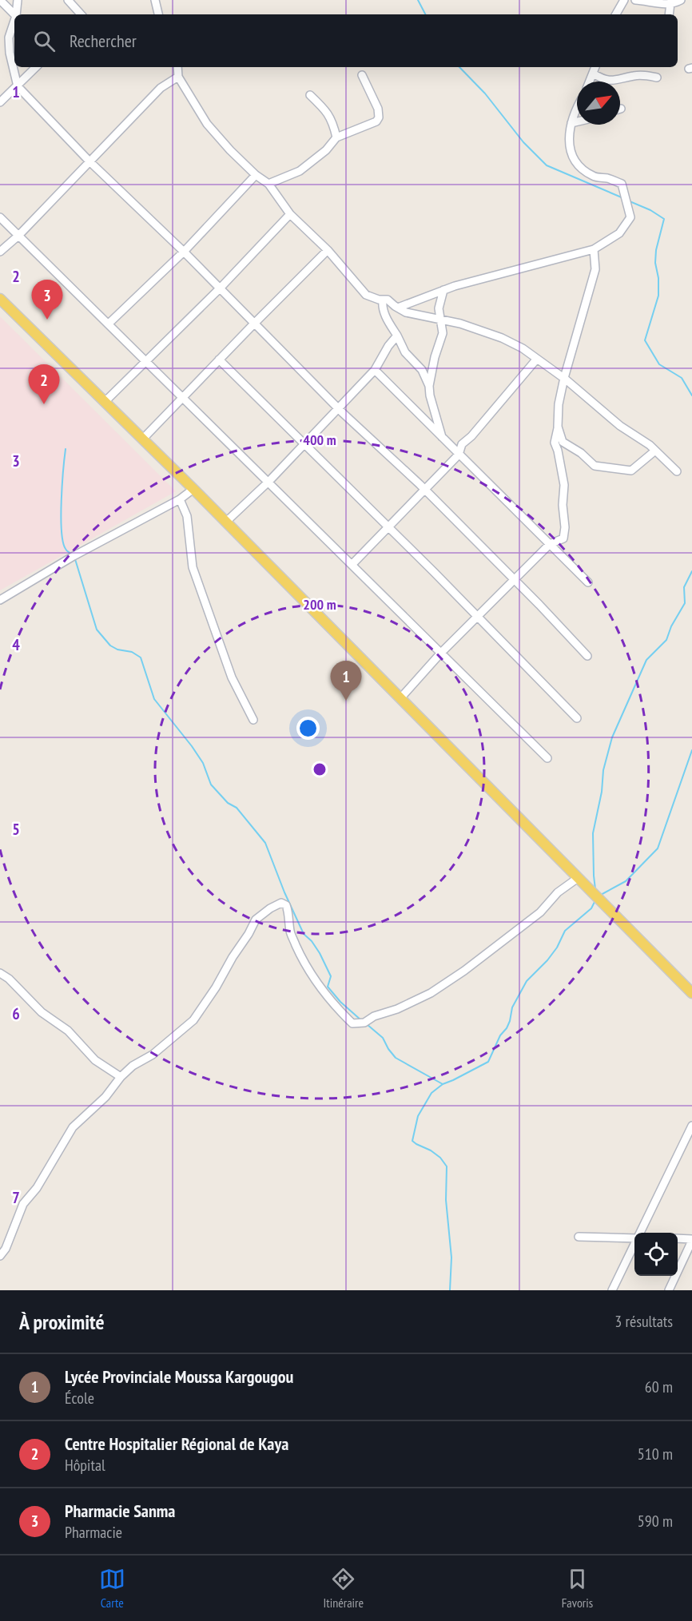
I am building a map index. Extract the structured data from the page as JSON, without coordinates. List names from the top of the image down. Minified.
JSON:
{"north":"top right","page":{"search":"Rechercher","pins":["3","2","1"],"heading":["À proximité","3 résultats"],"list":[{"mark":"1","name":"Lycée Provinciale Moussa Kargougou","note":"École","value":"60 m"},{"mark":"2","name":"Centre Hospitalier Régional de Kaya","note":"Hôpital","value":"510 m"},{"mark":"3","name":"Pharmacie Sanma","note":"Pharmacie","value":"590 m"}],"nav":["Carte","Itinéraire","Favoris"]},"grid":{"rows":["1","2","3","4","5","6","7"]},"rings":["400 m","200 m"]}
